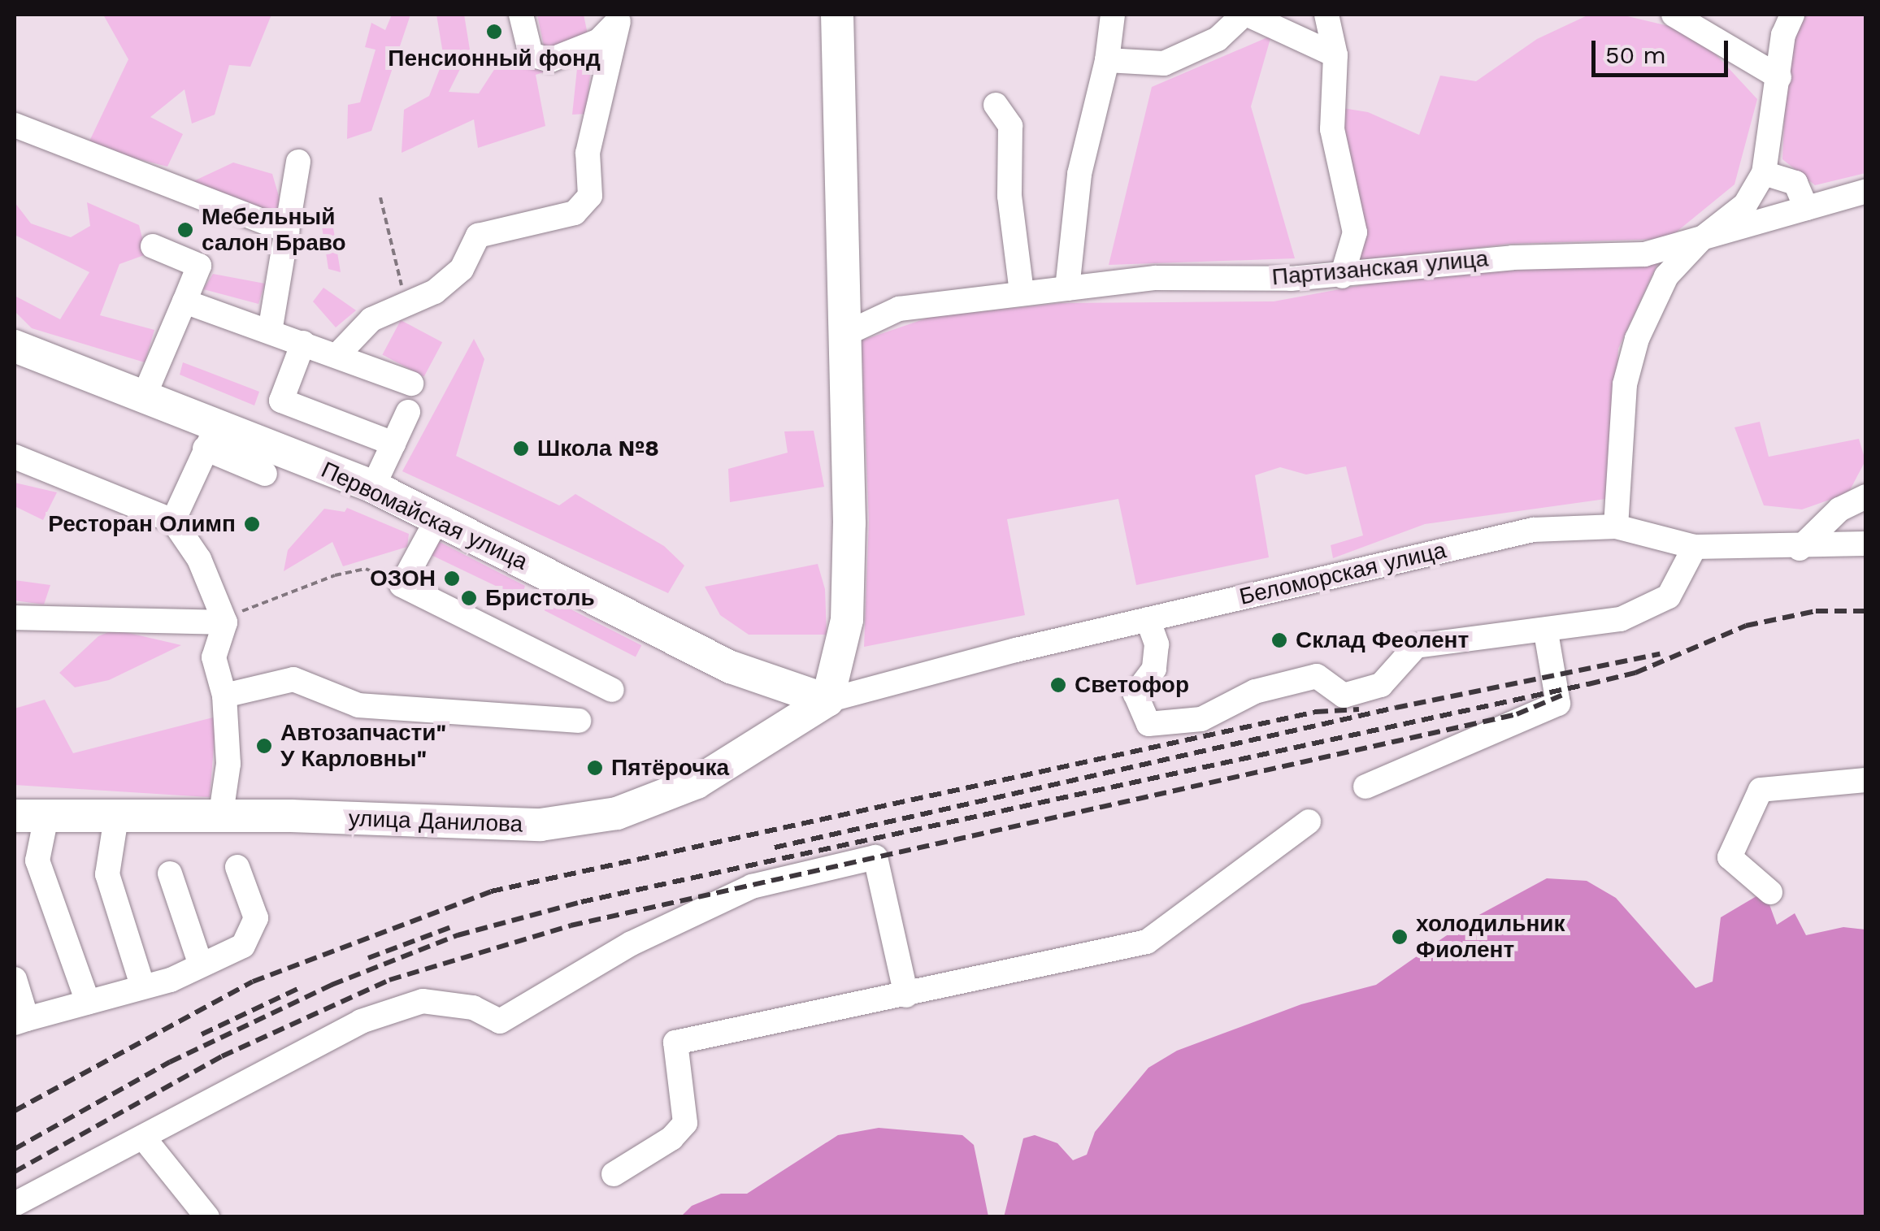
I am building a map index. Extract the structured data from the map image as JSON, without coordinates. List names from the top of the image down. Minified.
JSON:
{"streets":{"main road":["Первомайская улица","улица Данилова"],"street":["Партизанская улица","Беломорская улица"]},"crossings":[["Первомайская улица","Беломорская улица"],["Первомайская улица","улица Данилова"],["Беломорская улица","улица Данилова"]],"places":["Пенсионный фонд","Мебельный салон Браво","Школа №8","Ресторан Олимп","ОЗОН","Бристоль","Склад Феолент","Светофор","Автозапчасти\" У Карловны\"","Пятёрочка","холодильник Фиолент"],"scale_bar":"50 m"}
